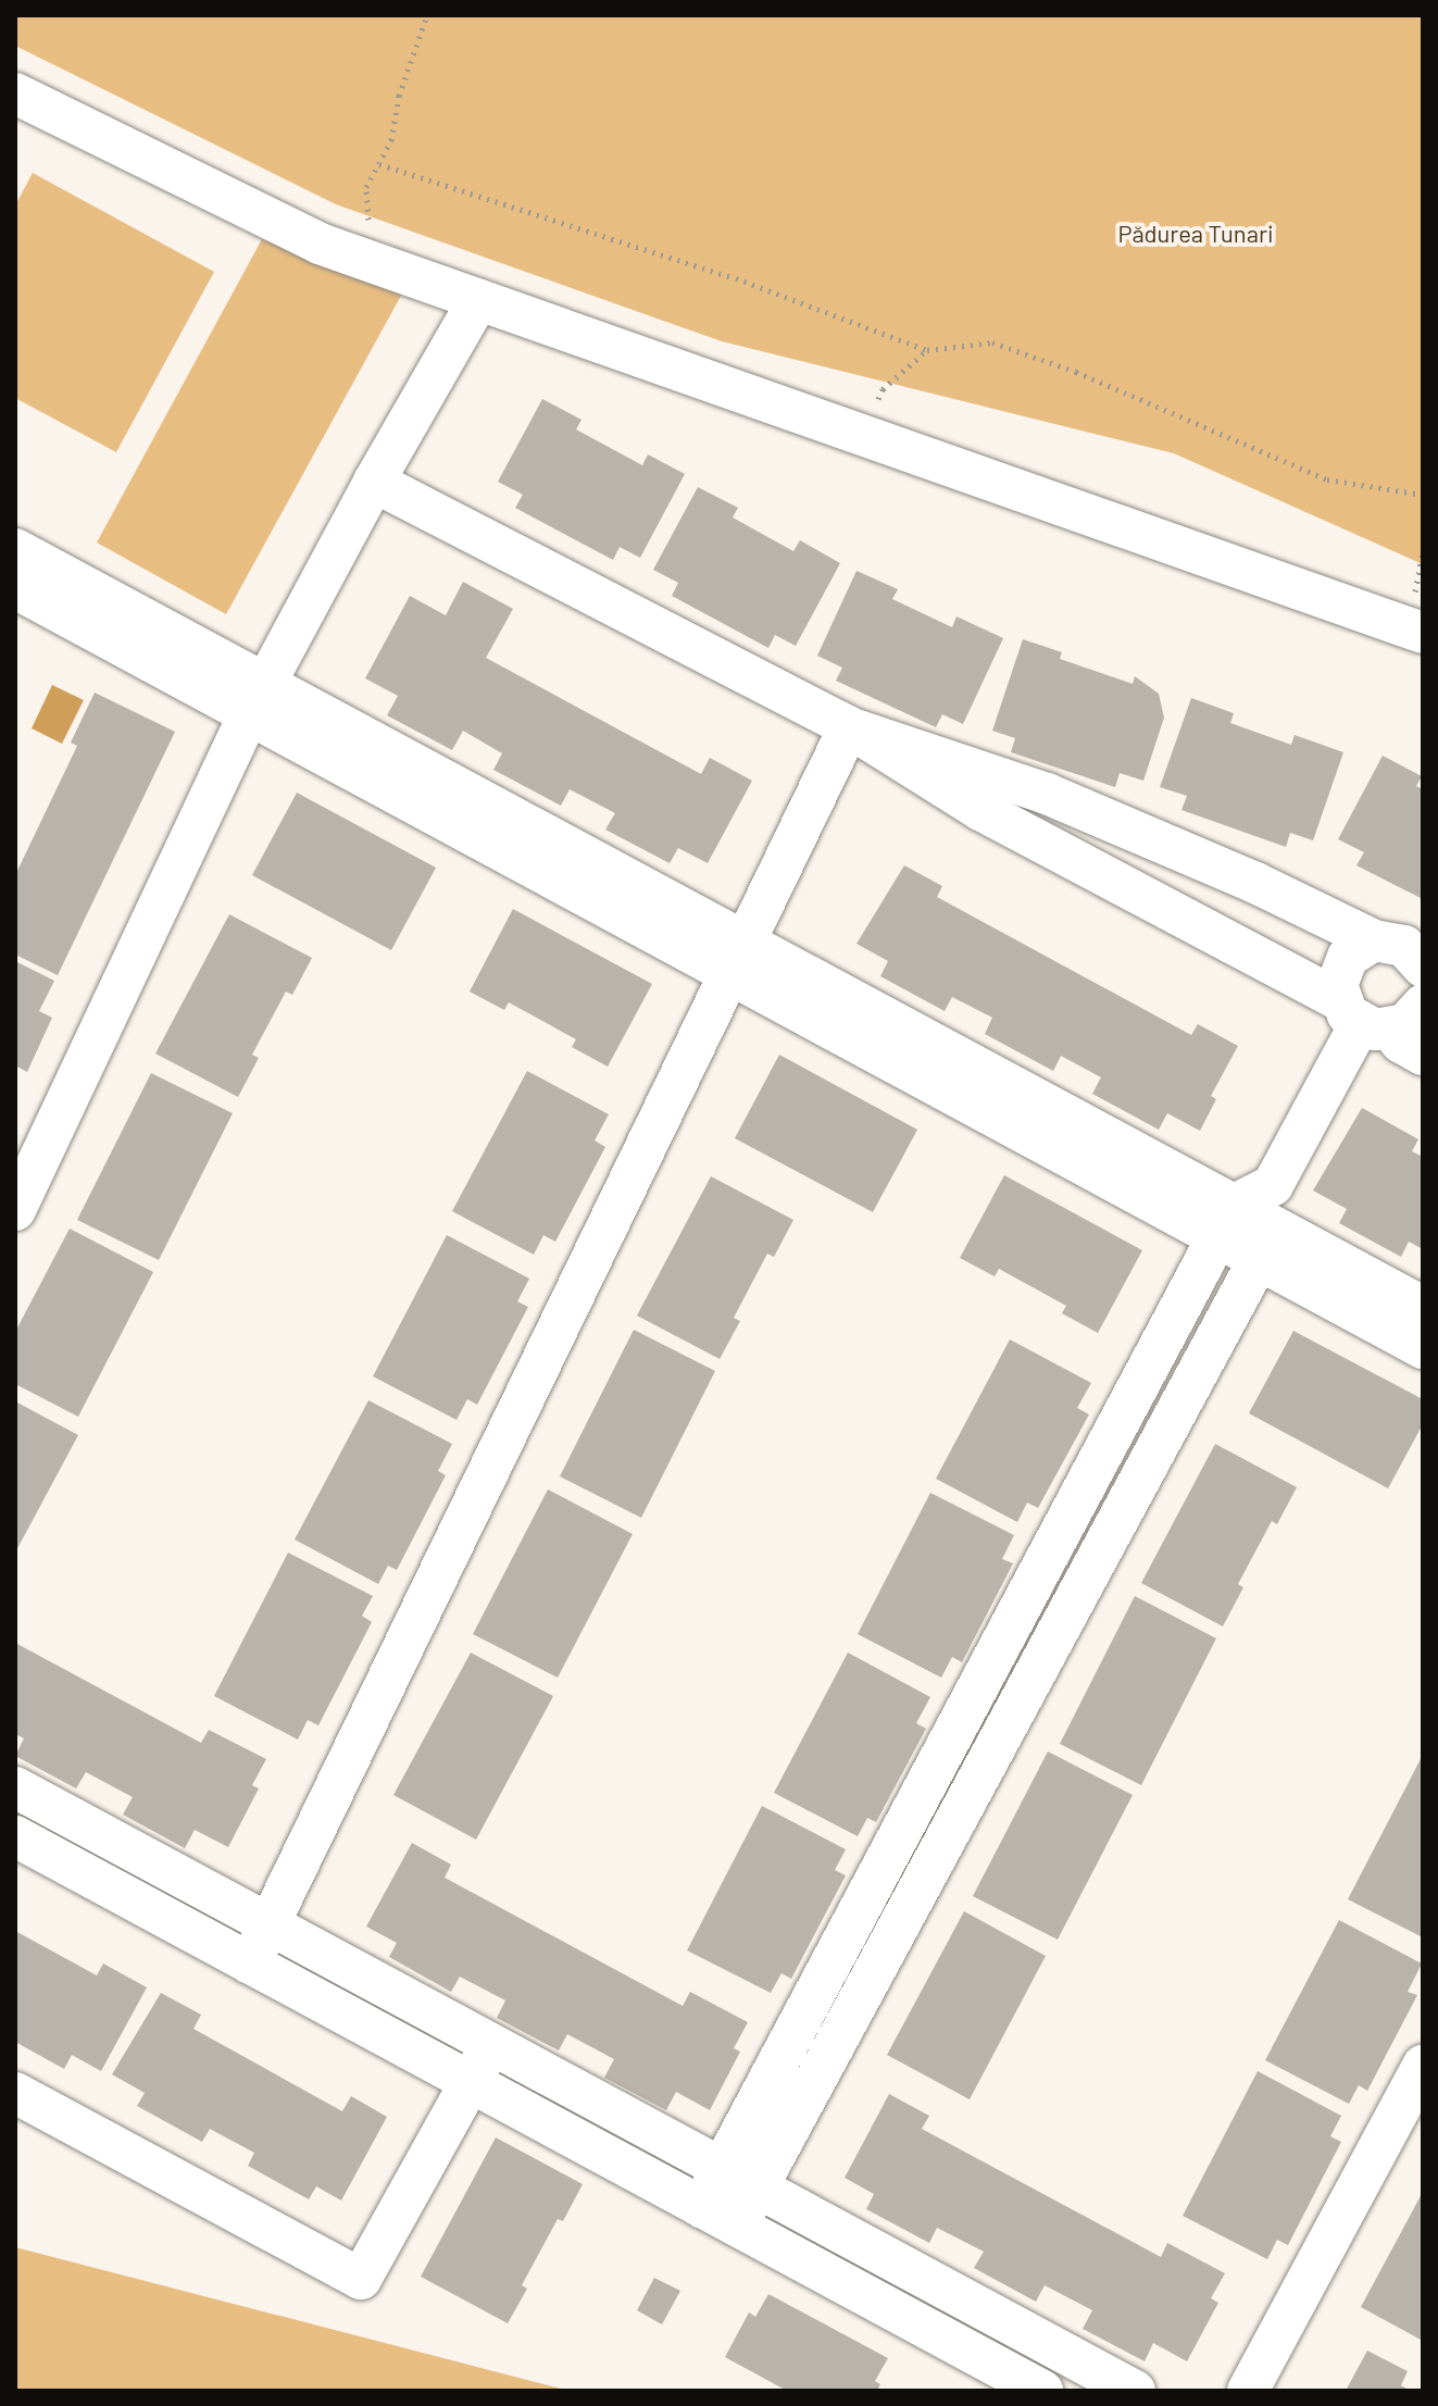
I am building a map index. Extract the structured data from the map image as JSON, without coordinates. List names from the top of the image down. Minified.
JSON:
{"parks":["Pădurea Tunari"]}
